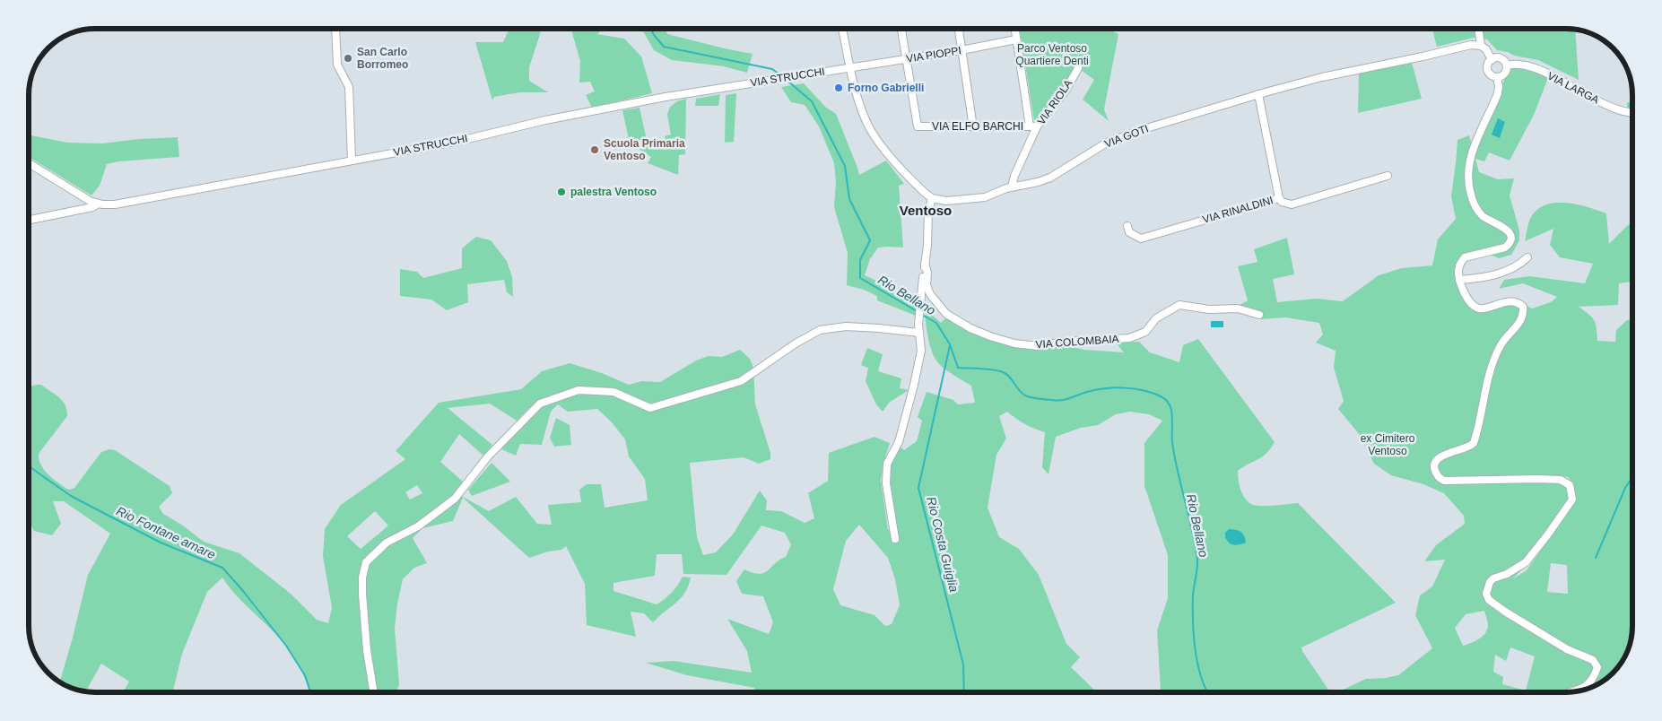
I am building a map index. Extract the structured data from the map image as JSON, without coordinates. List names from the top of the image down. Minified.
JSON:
{"streets":{"street":["VIA PIOPPI","VIA STRUCCHI","VIA LARGA","VIA RIOLA","VIA ELFO BARCHI","VIA GOTI","VIA RINALDINI","VIA COLOMBAIA"]},"crossings":[["VIA PIOPPI","VIA STRUCCHI"],["VIA PIOPPI","VIA ELFO BARCHI"],["VIA RIOLA","VIA ELFO BARCHI"],["VIA RIOLA","VIA GOTI"],["VIA GOTI","VIA RINALDINI"],["VIA GOTI","VIA COLOMBAIA"]],"districts":["Ventoso"],"water":["Rio Bellano","Rio Fontane amare","Rio Costa Guiglia"],"parks":["Parco Ventoso Quartiere Denti","ex Cimitero Ventoso"],"places":["San Carlo Borromeo","Forno Gabrielli","Scuola Primaria Ventoso","palestra Ventoso"]}
